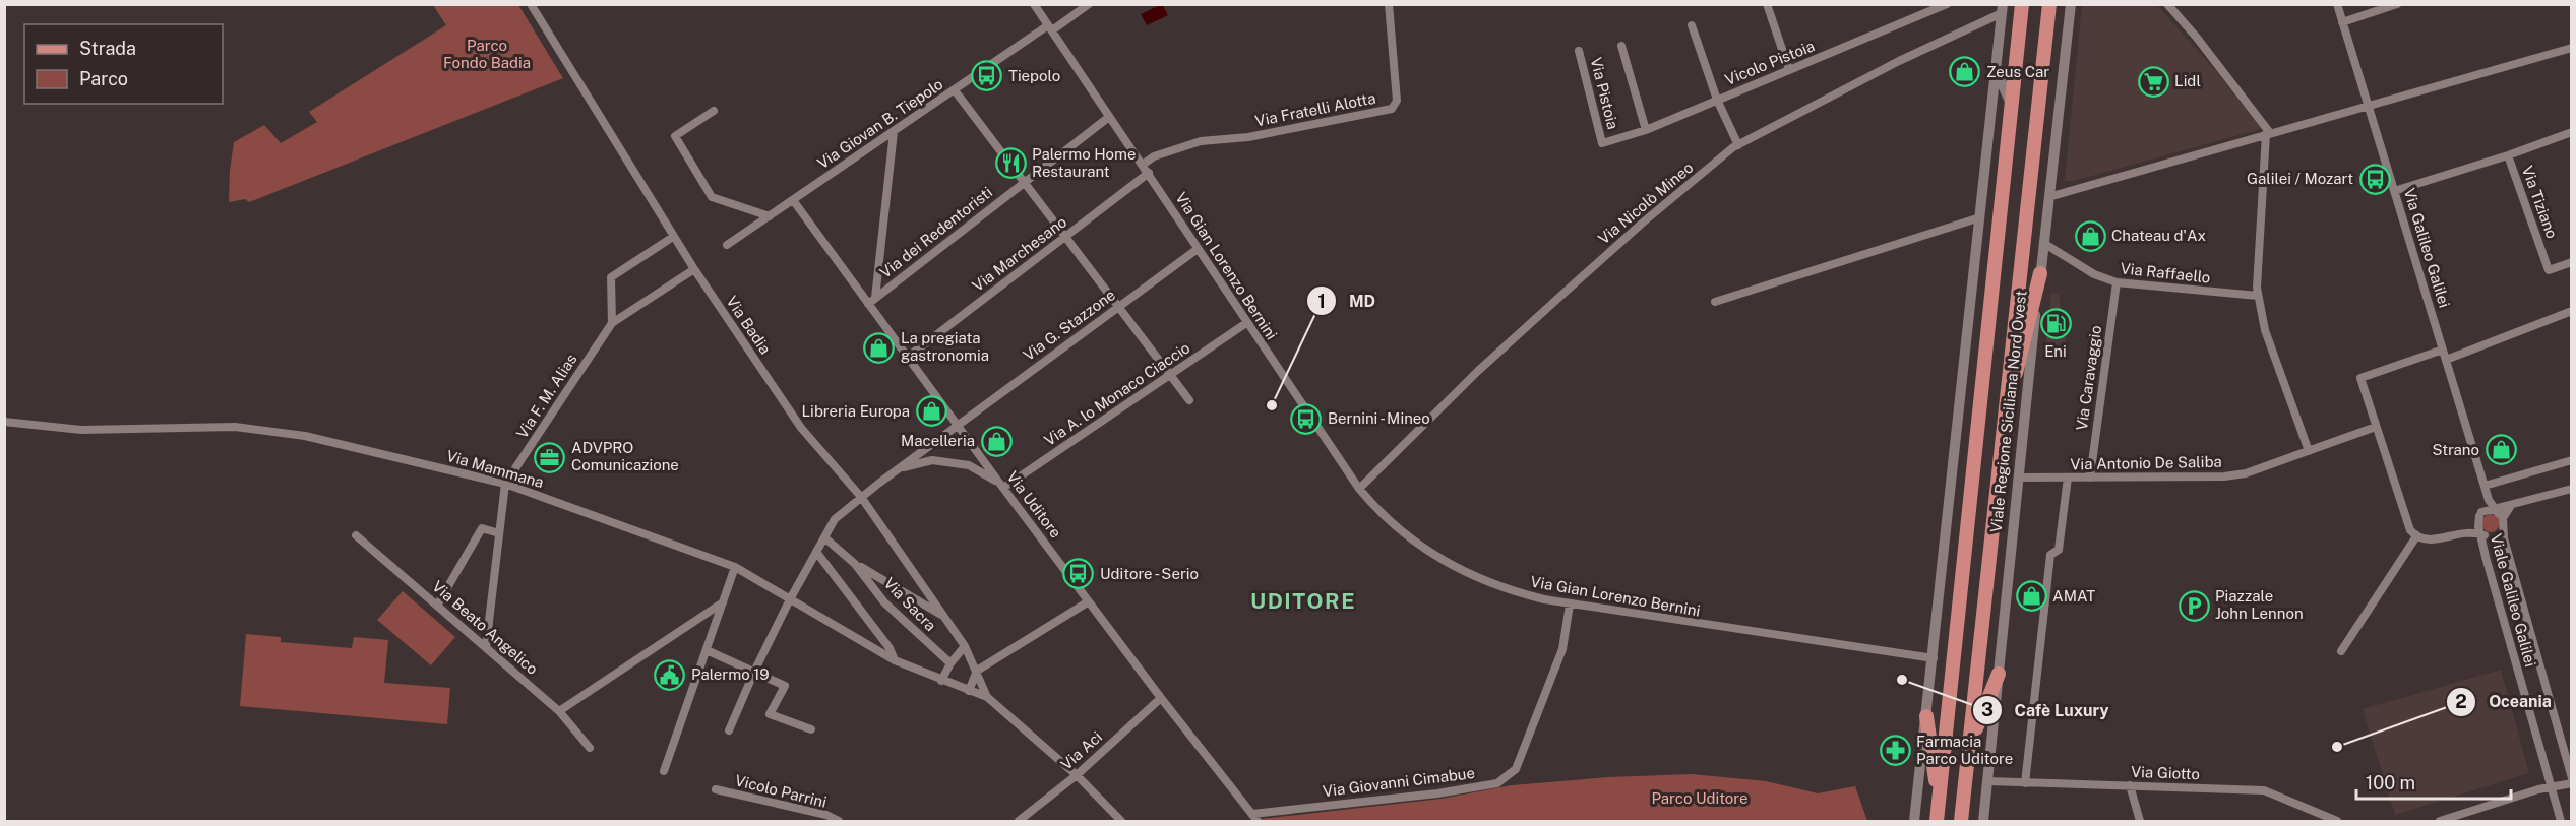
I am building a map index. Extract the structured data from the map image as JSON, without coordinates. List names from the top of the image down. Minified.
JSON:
{"streets":{"main road":["Viale Regione Siciliana Nord Ovest"],"street":["Vicolo Pistoia","Via Pistoia","Via Fratelli Alotta","Via Giovan B. Tiepolo","Via Tiziano","Via Nicolò Mineo","Via dei Redentoristi","Via Galileo Galilei","Via Marchesano","Via Gian Lorenzo Bernini","Via Raffaello","Via Badia","Via G. Stazzone","Via Caravaggio","Via A. lo Monaco Ciaccio","Via F. M. Alias","Via Antonio De Saliba","Via Mammana","Via Uditore","Viale Galileo Galilei","Via Sacra","Via Beato Angelico","Via Aci","Via Giotto","Via Giovanni Cimabue","Vicolo Parrini"]},"crossings":[["Vicolo Pistoia","Via Pistoia"],["Via Fratelli Alotta","Via Gian Lorenzo Bernini"],["Via Giovan B. Tiepolo","Via Gian Lorenzo Bernini"],["Via Giovan B. Tiepolo","Via Uditore"],["Via Nicolò Mineo","Via Gian Lorenzo Bernini"],["Via dei Redentoristi","Via Gian Lorenzo Bernini"],["Via dei Redentoristi","Via Uditore"],["Via Galileo Galilei","Viale Galileo Galilei"],["Via Marchesano","Via Gian Lorenzo Bernini"],["Via Marchesano","Via Uditore"],["Via Gian Lorenzo Bernini","Via G. Stazzone"],["Via Gian Lorenzo Bernini","Via A. lo Monaco Ciaccio"],["Via Gian Lorenzo Bernini","Via Giovanni Cimabue"],["Via Raffaello","Via Caravaggio"],["Via Raffaello","Viale Regione Siciliana Nord Ovest"],["Via Badia","Via G. Stazzone"],["Via Badia","Via F. M. Alias"],["Via Badia","Via Mammana"],["Via G. Stazzone","Via Mammana"],["Via G. Stazzone","Via Uditore"],["Via G. Stazzone","Via Sacra"],["Via Caravaggio","Via Antonio De Saliba"],["Via A. lo Monaco Ciaccio","Via Uditore"],["Via F. M. Alias","Via Mammana"],["Viale Regione Siciliana Nord Ovest","Via Antonio De Saliba"],["Viale Regione Siciliana Nord Ovest","Via Giotto"],["Via Uditore","Via Aci"],["Via Uditore","Via Giovanni Cimabue"]],"districts":["UDITORE"],"parks":["Parco Fondo Badia","Parco Uditore"],"places":{"shop":["Zeus Car","Chateau d'Ax","La pregiata gastronomia","Libreria Europa","Macelleria","Strano","AMAT"],"bus stop":["Tiepolo","Galilei / Mozart","Bernini - Mineo","Uditore - Serio"],"supermarket":["Lidl"],"restaurant":["Palermo Home Restaurant"],"fuel station":["Eni"],"other":["MD","Cafè Luxury","Oceania"],"office":["ADVPRO Comunicazione"],"parking":["Piazzale John Lennon"],"public building":["Palermo 19"],"pharmacy":["Farmacia Parco Uditore"]},"legend":["Strada","Parco"],"scale_bar":"100 m"}
